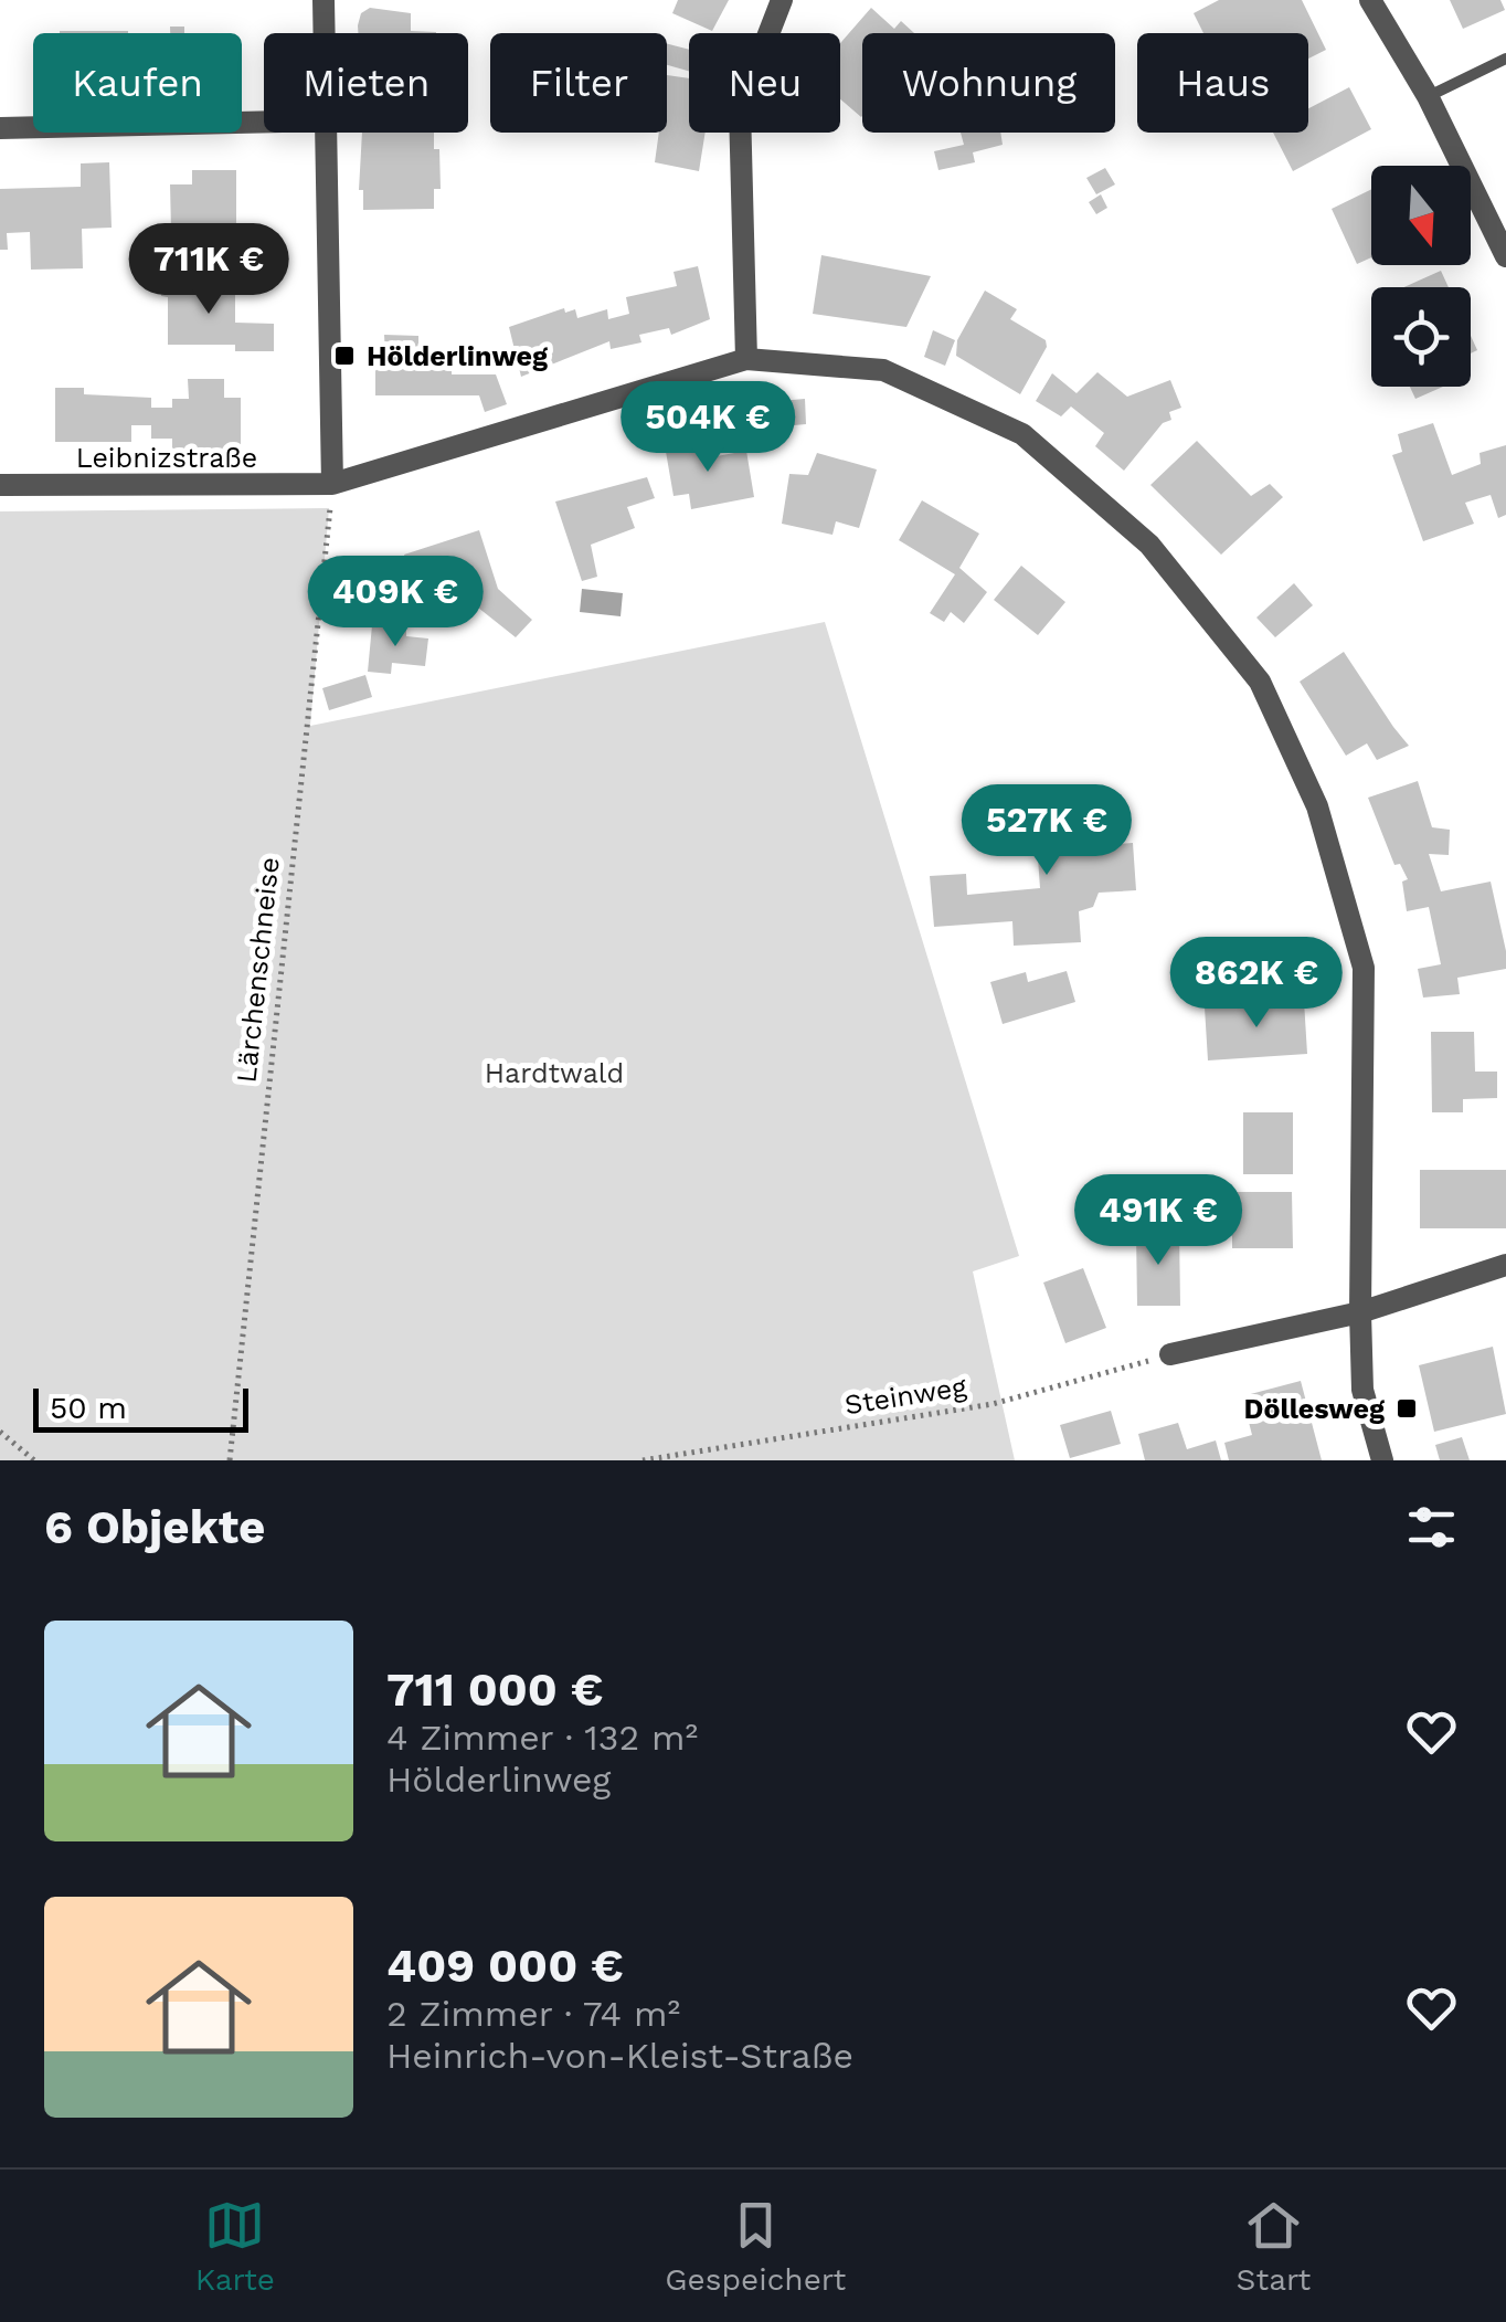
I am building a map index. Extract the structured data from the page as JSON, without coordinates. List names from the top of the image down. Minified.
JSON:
{"streets":{"street":["Leibnizstraße"],"path":["Lärchenschneise","Steinweg"]},"crossings":[["Leibnizstraße","Lärchenschneise"]],"parks":["Hardtwald"],"places":{"transit":["Hölderlinweg","Döllesweg"]},"scale_bar":"50 m","north":"bottom","page":{"chip":["Kaufen","Mieten","Filter","Neu","Wohnung","Haus"],"price":["711K €","504K €","409K €","527K €","862K €","491K €"],"scale":"50 m","heading":"6 Objekte","list":[{"name":"711 000 €","note":"4 Zimmer · 132 m² · Hölderlinweg"},{"name":"409 000 €","note":"2 Zimmer · 74 m² · Heinrich-von-Kleist-Straße"}],"tabs":["Karte","Gespeichert","Start"]}}
